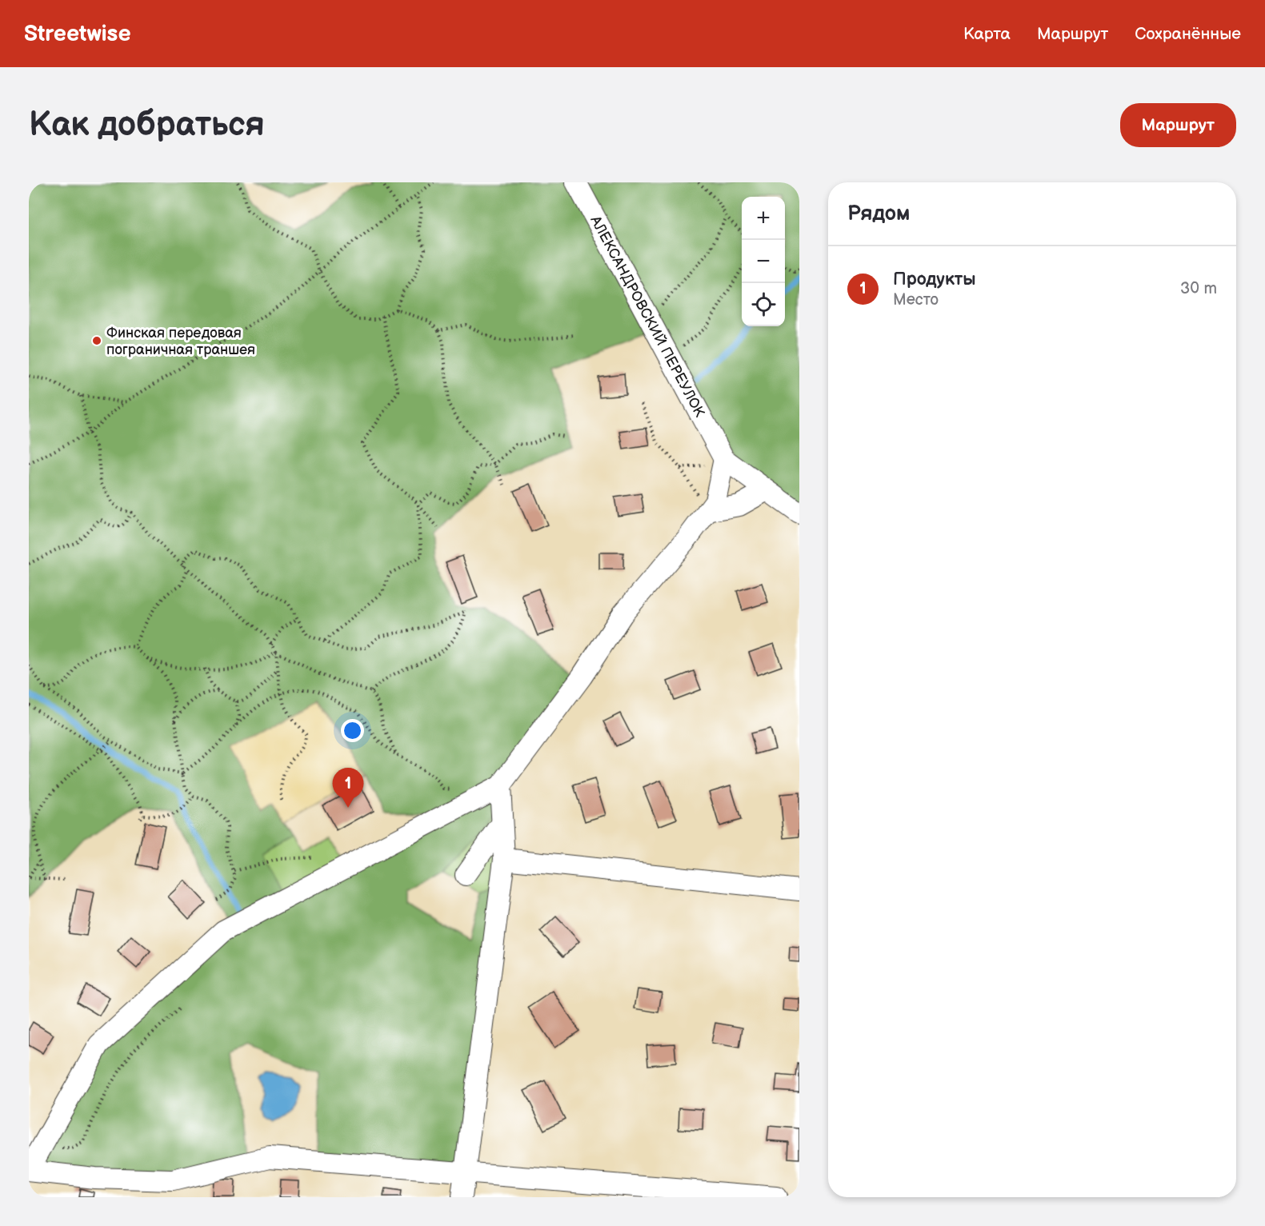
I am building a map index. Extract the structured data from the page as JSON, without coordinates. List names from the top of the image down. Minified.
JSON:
{"streets":{"street":["АЛЕКСАНДРОВСКИЙ ПЕРЕУЛОК"]},"places":["Финская передовая пограничная траншея"],"page":{"header":"Streetwise","nav":["Карта","Маршрут","Сохранённые"],"buttons":"Маршрут","title":"Как добраться","heading":"Рядом","map_buttons":["+","−"],"list":[{"mark":"1","name":"Продукты","note":"Место","value":"30 m"}],"pins":"1"}}
